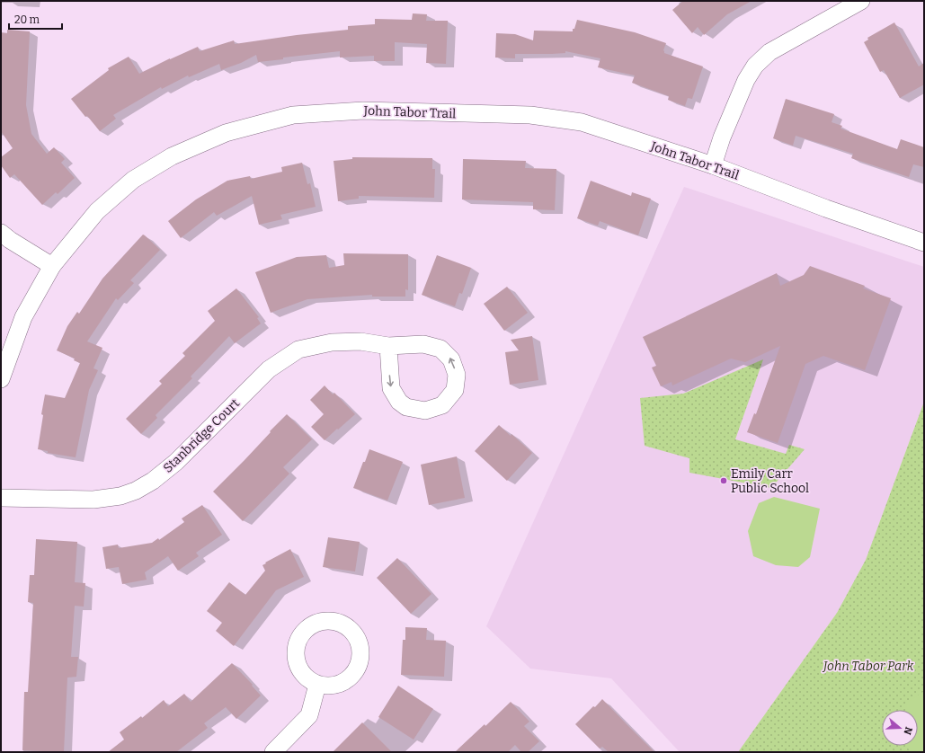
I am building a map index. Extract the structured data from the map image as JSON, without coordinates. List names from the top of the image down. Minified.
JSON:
{"streets":{"street":["John Tabor Trail","Stanbridge Court"]},"parks":["John Tabor Park"],"places":["Emily Carr Public School"],"scale_bar":"20 m","north":"right"}
